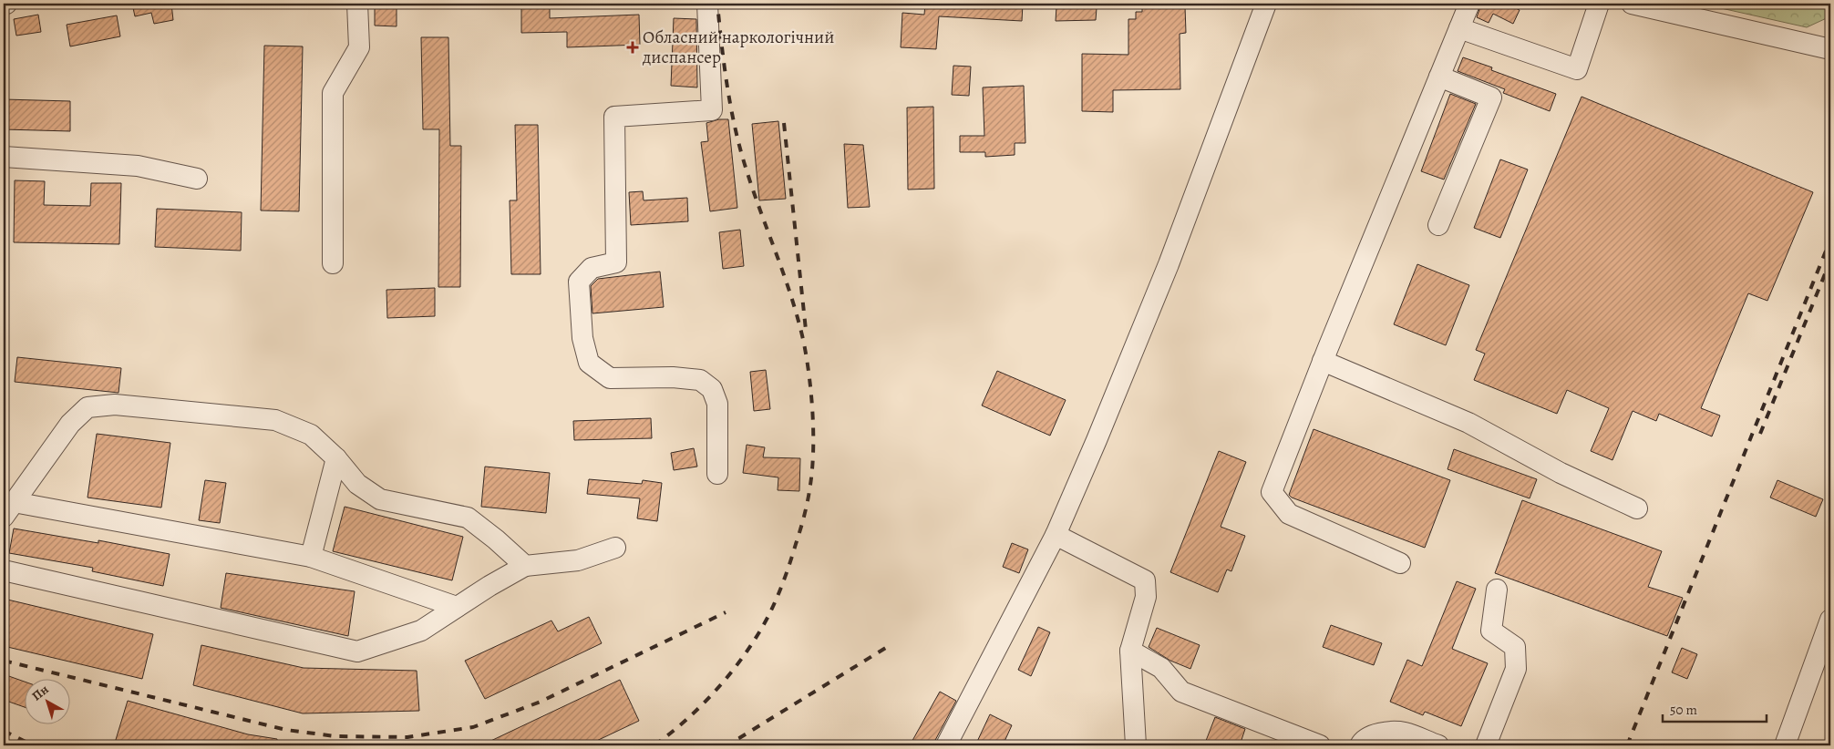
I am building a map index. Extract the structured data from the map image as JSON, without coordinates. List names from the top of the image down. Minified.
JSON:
{"places":{"health":["Обласний наркологічний диспансер"]},"scale_bar":"50 m","north":"top left"}
